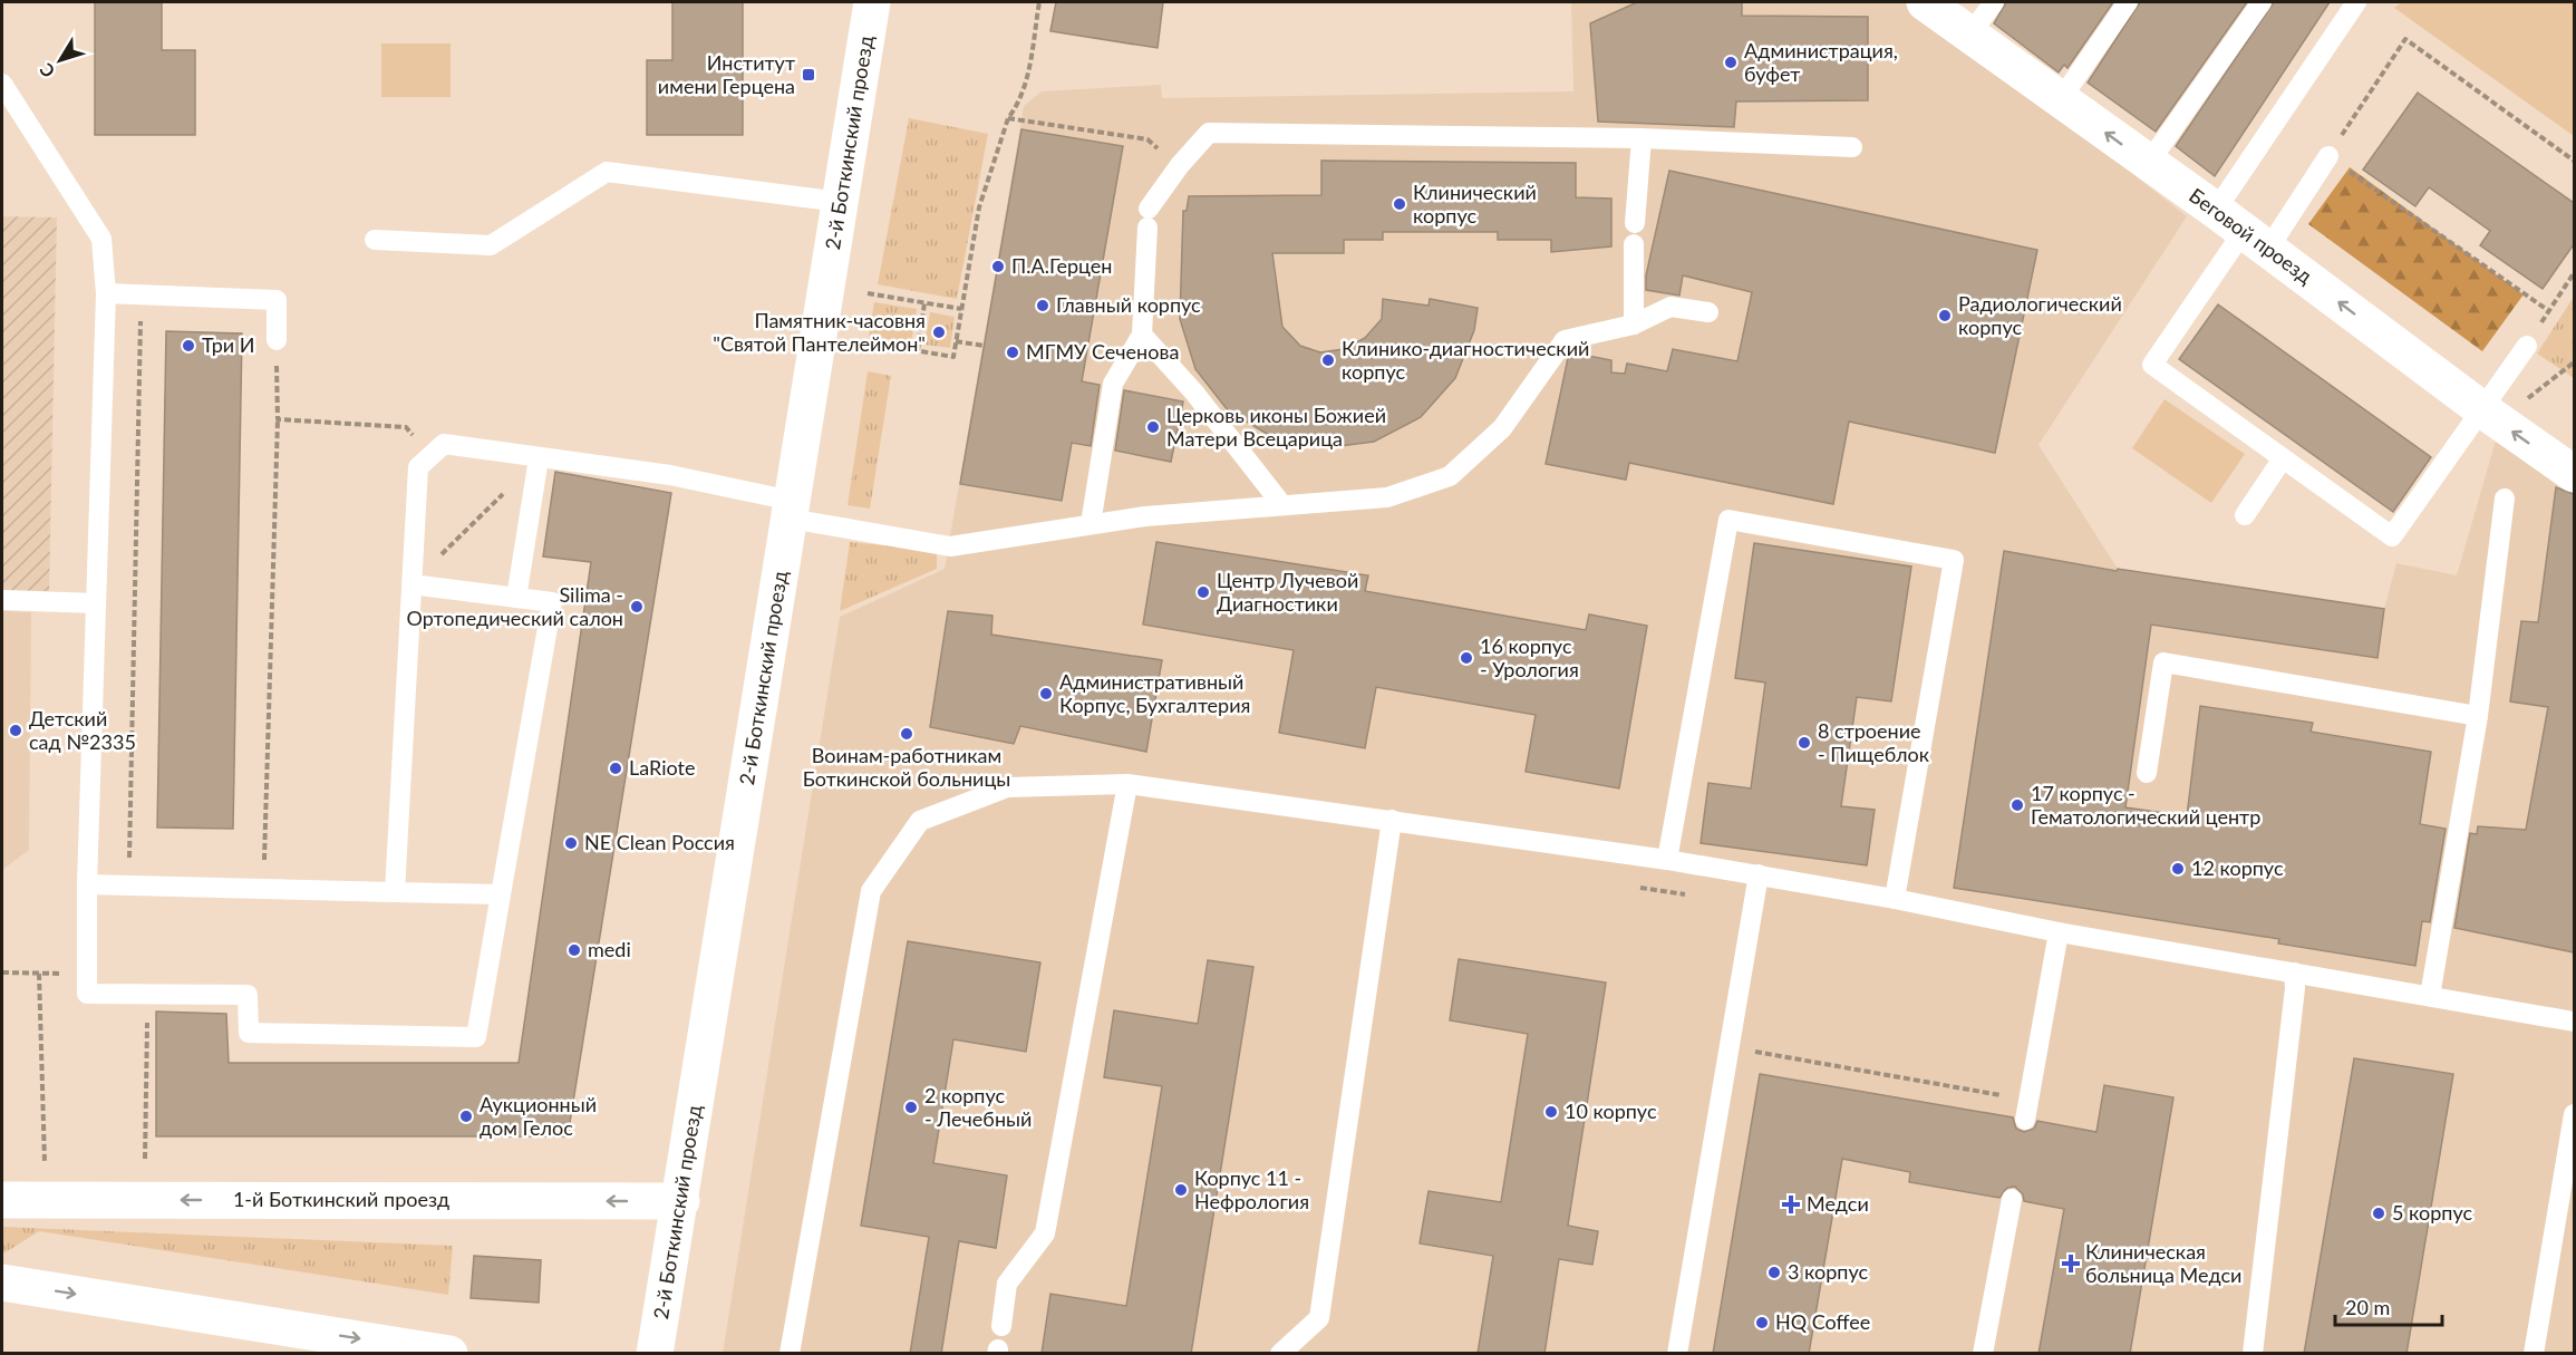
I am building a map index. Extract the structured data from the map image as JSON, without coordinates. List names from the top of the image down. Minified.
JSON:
{"streets":{"street":["2-й Боткинский проезд","Беговой проезд","1-й Боткинский проезд"]},"crossings":[["2-й Боткинский проезд","1-й Боткинский проезд"]],"one_way":["Беговой проезд"],"places":{"other":["Администрация, буфет","Клинический корпус","П.А.Герцен","Главный корпус","Радиологический корпус","Памятник-часовня \"Святой Пантелеймон\"","Три И","МГМУ Сеченова","Клинико-диагностический корпус","Церковь иконы Божией Матери Всецарица","Центр Лучевой Диагностики","Silima - Ортопедический салон","16 корпус - Урология","Административный Корпус, Бухгалтерия","Детский сад №2335","Воинам-работникам Боткинской больницы","8 строение - Пищеблок","LaRiote","17 корпус - Гематологический центр","NE Clean Россия","12 корпус","medi","2 корпус - Лечебный","10 корпус","Аукционный дом Гелос","Корпус 11 - Нефрология","5 корпус","3 корпус","HQ Coffee"],"transit":["Институт имени Герцена"],"health":["Медси","Клиническая больница Медси"]},"scale_bar":"20 m","north":"bottom left"}
